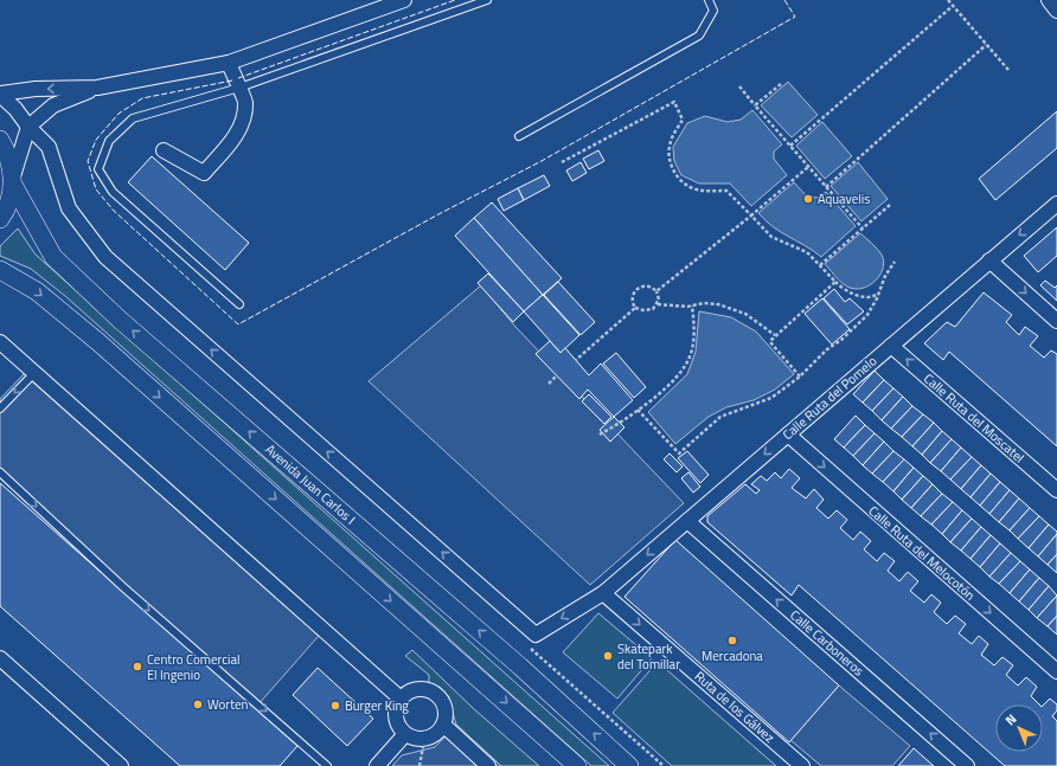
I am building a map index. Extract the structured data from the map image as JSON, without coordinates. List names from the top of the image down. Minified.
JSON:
{"streets":{"street":["Calle Ruta del Pomelo","Calle Ruta del Moscatel","Avenida Juan Carlos I","Calle Ruta del Melocotón","Calle Carboneros","Ruta de los Gálvez"]},"crossings":[["Calle Ruta del Pomelo","Calle Ruta del Moscatel"],["Calle Ruta del Pomelo","Calle Ruta del Melocotón"],["Calle Ruta del Pomelo","Calle Carboneros"],["Calle Ruta del Pomelo","Ruta de los Gálvez"]],"one_way":["Calle Ruta del Moscatel","Calle Ruta del Melocotón","Calle Carboneros","Ruta de los Gálvez"],"places":["Aquavelis","Mercadona","Skatepark del Tomillar","Centro Comercial El Ingenio","Worten","Burger King"],"north":"top left"}
